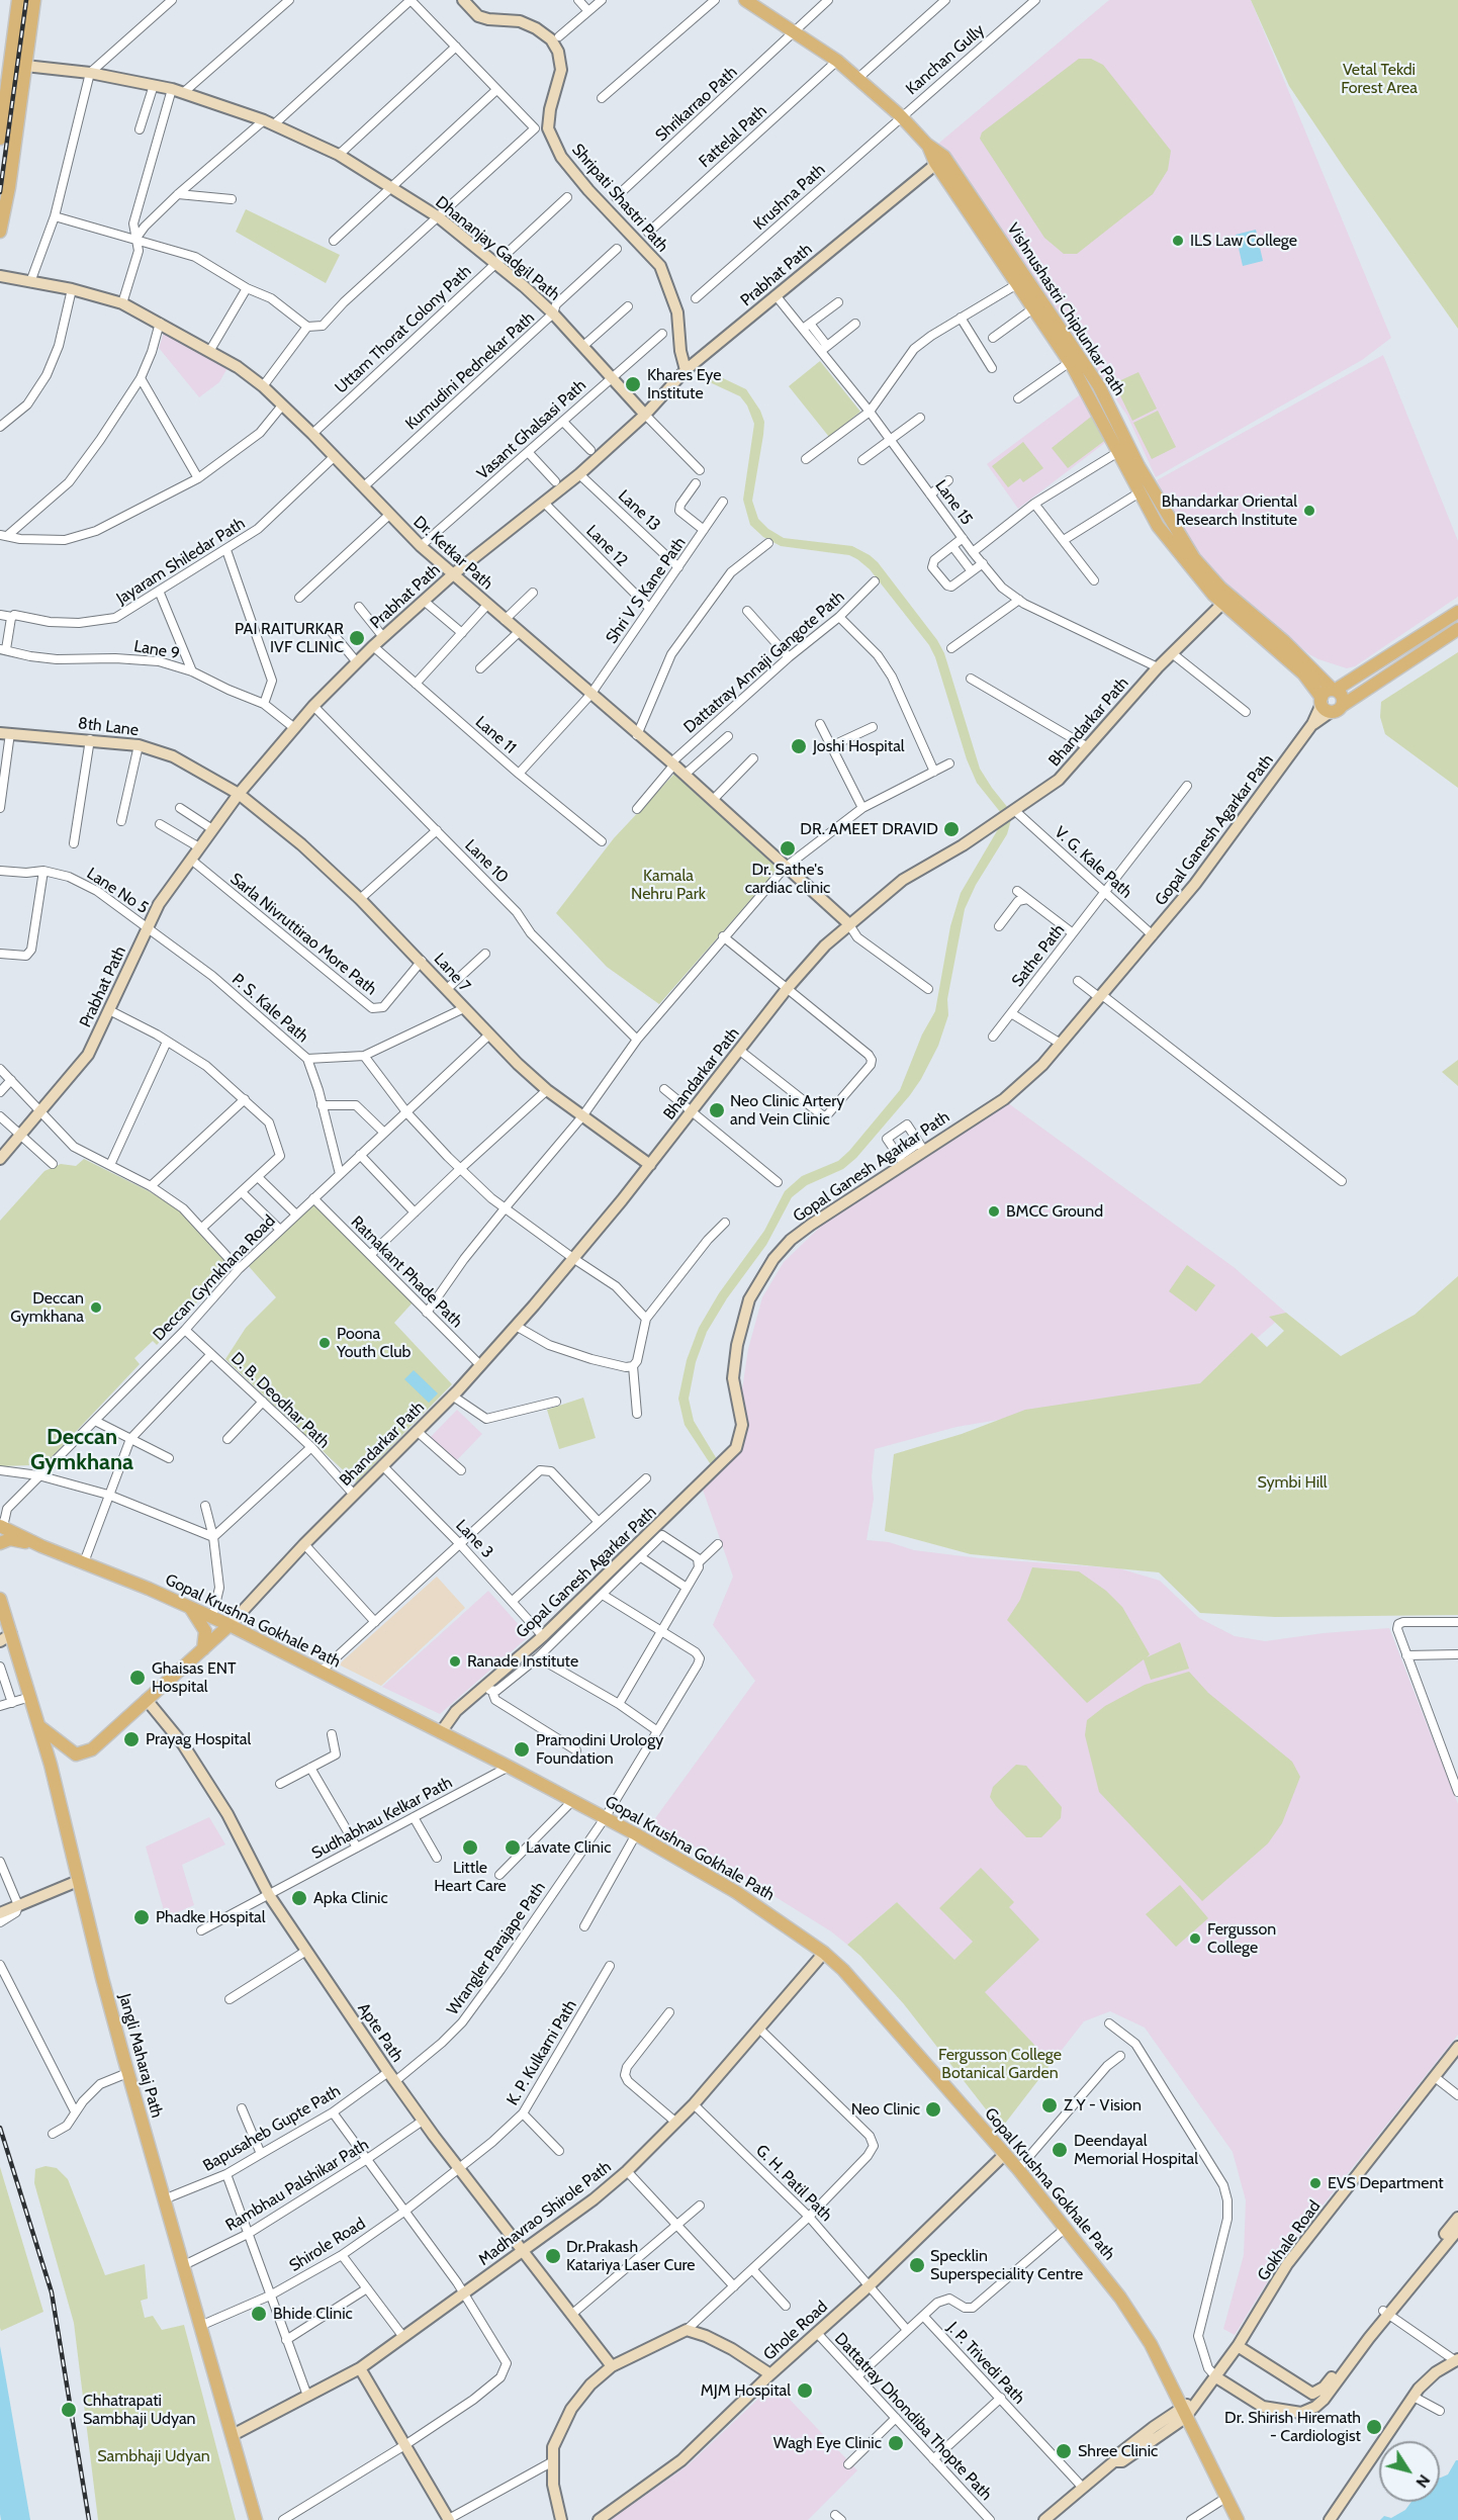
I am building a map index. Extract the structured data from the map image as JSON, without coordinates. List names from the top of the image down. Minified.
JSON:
{"streets":{"main road":["Vishnushastri Chiplunkar Path","Gopal Krushna Gokhale Path","Jangli Maharaj Path"],"street":["Kanchan Gully","Shrikarrao Path","Fattelal Path","Krushna Path","Shripati Shastri Path","Dhananjay Gadgil Path","Prabhat Path","Uttam Thorat Colony Path","Kumudini Pednekar Path","Vasant Ghalsasi Path","Lane 15","Lane 13","Lane 12","Dr. Ketkar Path","Jayaram Shiledar Path","Shri V S Kane Path","Lane 9","Dattatray Annaji Gangote Path","Bhandarkar Path","8th Lane","Lane 11","Gopal Ganesh Agarkar Path","Lane 10","V. G. Kale Path","Lane No 5","Sarla Nivruttirao More Path","Sathe Path","Lane 7","P. S. Kale Path","Ratnakant Phade Path","Deccan Gymkhana Road","D. B. Deodhar Path","Lane 3","Sudhabhau Kelkar Path","Wrangler Parajape Path","Apte Path","K. P. Kulkarni Path","Bapusaheb Gupte Path","G. H. Patil Path","Rambhau Palshikar Path","Madhavrao Shirole Path","Gokhale Road","Shirole Road","Ghole Road","J. P. Trivedi Path","Dattatray Dhondiba Thopte Path"]},"crossings":[["Kanchan Gully","Krushna Path"],["Kanchan Gully","Vishnushastri Chiplunkar Path"],["Shrikarrao Path","Vishnushastri Chiplunkar Path"],["Fattelal Path","Vishnushastri Chiplunkar Path"],["Krushna Path","Vishnushastri Chiplunkar Path"],["Shripati Shastri Path","Prabhat Path"],["Dhananjay Gadgil Path","Prabhat Path"],["Dhananjay Gadgil Path","Uttam Thorat Colony Path"],["Dhananjay Gadgil Path","Kumudini Pednekar Path"],["Dhananjay Gadgil Path","Vasant Ghalsasi Path"],["Prabhat Path","Vishnushastri Chiplunkar Path"],["Prabhat Path","Lane 15"],["Prabhat Path","Lane 13"],["Prabhat Path","Lane 12"],["Prabhat Path","Dr. Ketkar Path"],["Prabhat Path","Lane 9"],["Prabhat Path","8th Lane"],["Prabhat Path","Lane 11"],["Prabhat Path","Lane 10"],["Prabhat Path","Lane No 5"],["Prabhat Path","Sarla Nivruttirao More Path"],["Prabhat Path","Lane 7"],["Prabhat Path","P. S. Kale Path"],["Vishnushastri Chiplunkar Path","Bhandarkar Path"],["Vishnushastri Chiplunkar Path","Gopal Ganesh Agarkar Path"],["Uttam Thorat Colony Path","Dr. Ketkar Path"],["Kumudini Pednekar Path","Dr. Ketkar Path"],["Vasant Ghalsasi Path","Dr. Ketkar Path"],["Lane 15","Bhandarkar Path"],["Lane 13","Shri V S Kane Path"],["Lane 12","Shri V S Kane Path"],["Dr. Ketkar Path","Jayaram Shiledar Path"],["Dr. Ketkar Path","Shri V S Kane Path"],["Dr. Ketkar Path","Dattatray Annaji Gangote Path"],["Dr. Ketkar Path","Bhandarkar Path"],["Shri V S Kane Path","Lane 11"],["Bhandarkar Path","V. G. Kale Path"],["Bhandarkar Path","Lane 7"],["Bhandarkar Path","Ratnakant Phade Path"],["Bhandarkar Path","D. B. Deodhar Path"],["Bhandarkar Path","Lane 3"],["Bhandarkar Path","Gopal Krushna Gokhale Path"],["8th Lane","Lane 7"],["Gopal Ganesh Agarkar Path","V. G. Kale Path"],["Gopal Ganesh Agarkar Path","Lane 3"],["Gopal Ganesh Agarkar Path","Gopal Krushna Gokhale Path"],["V. G. Kale Path","Sathe Path"],["Lane No 5","P. S. Kale Path"],["Sarla Nivruttirao More Path","Lane 7"],["Lane 7","Deccan Gymkhana Road"],["P. S. Kale Path","Deccan Gymkhana Road"],["Ratnakant Phade Path","Deccan Gymkhana Road"],["Deccan Gymkhana Road","D. B. Deodhar Path"],["Deccan Gymkhana Road","Gopal Krushna Gokhale Path"],["Gopal Krushna Gokhale Path","Sudhabhau Kelkar Path"],["Gopal Krushna Gokhale Path","Wrangler Parajape Path"],["Gopal Krushna Gokhale Path","Madhavrao Shirole Path"],["Gopal Krushna Gokhale Path","Gokhale Road"],["Gopal Krushna Gokhale Path","Ghole Road"],["Sudhabhau Kelkar Path","Apte Path"],["Wrangler Parajape Path","Apte Path"],["Wrangler Parajape Path","Bapusaheb Gupte Path"],["Apte Path","K. P. Kulkarni Path"],["Apte Path","Bapusaheb Gupte Path"],["Apte Path","Rambhau Palshikar Path"],["Apte Path","Madhavrao Shirole Path"],["Apte Path","Shirole Road"],["K. P. Kulkarni Path","Shirole Road"],["Jangli Maharaj Path","Bapusaheb Gupte Path"],["Jangli Maharaj Path","Rambhau Palshikar Path"],["Jangli Maharaj Path","Madhavrao Shirole Path"],["Jangli Maharaj Path","Shirole Road"],["G. H. Patil Path","Madhavrao Shirole Path"],["G. H. Patil Path","Ghole Road"],["Ghole Road","Dattatray Dhondiba Thopte Path"]],"districts":["Deccan Gymkhana"],"parks":["Vetal Tekdi Forest Area","Kamala Nehru Park","Symbi Hill","Fergusson College Botanical Garden","Sambhaji Udyan"],"places":["ILS Law College","Khares Eye Institute","Bhandarkar Oriental Research Institute","PAI RAITURKAR IVF CLINIC","Joshi Hospital","DR. AMEET DRAVID","Dr. Sathe's cardiac clinic","Neo Clinic Artery and Vein Clinic","BMCC Ground","Deccan Gymkhana","Poona Youth Club","Ranade Institute","Ghaisas ENT Hospital","Prayag Hospital","Pramodini Urology Foundation","Little Heart Care","Lavate Clinic","Apka Clinic","Phadke Hospital","Fergusson College","Z Y - Vision","Neo Clinic","Deendayal Memorial Hospital","EVS Department","Dr.Prakash Katariya Laser Cure","Specklin Superspeciality Centre","Bhide Clinic","MJM Hospital","Chhatrapati Sambhaji Udyan","Dr. Shirish Hiremath - Cardiologist","Wagh Eye Clinic","Shree Clinic"],"north":"bottom right"}
